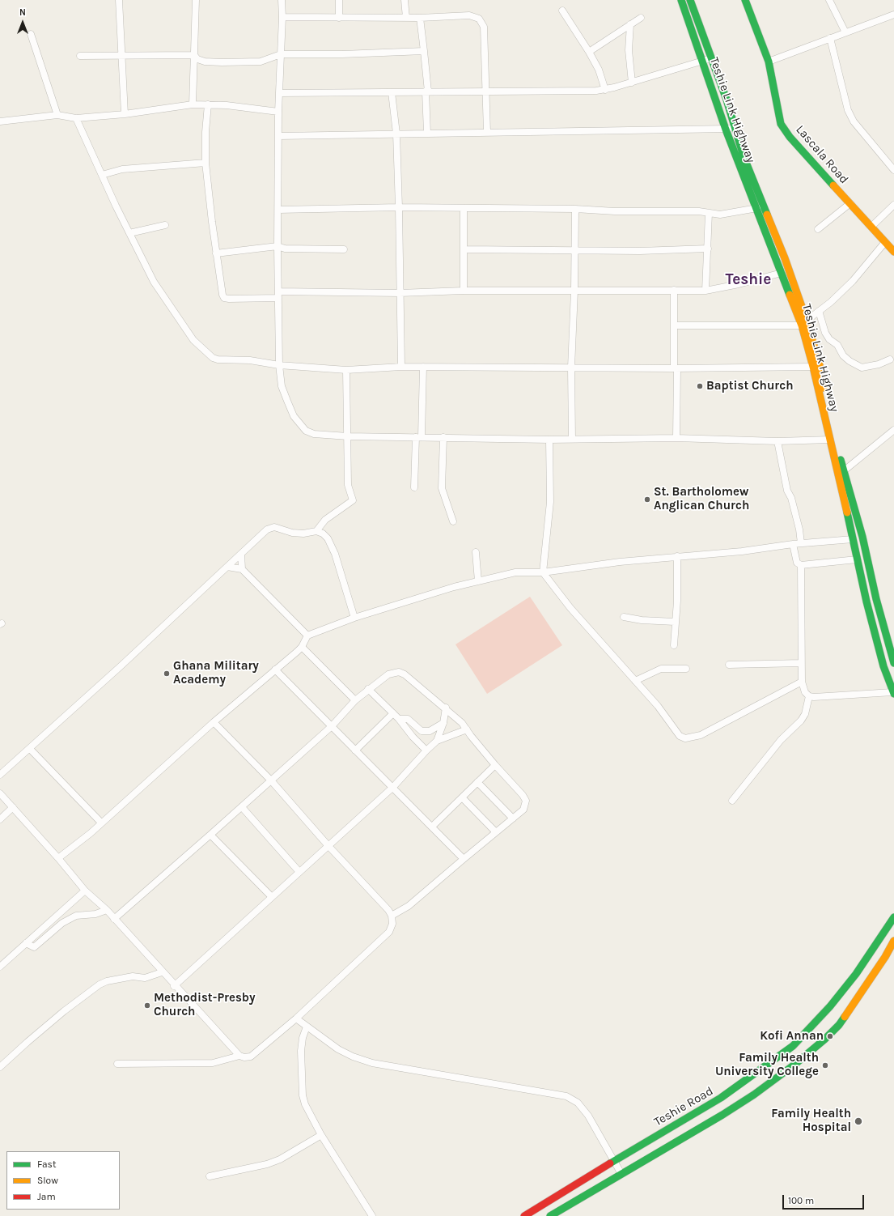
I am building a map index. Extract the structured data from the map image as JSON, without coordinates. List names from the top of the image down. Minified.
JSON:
{"streets":{"main road":["Teshie Link Highway","Lascala Road","Teshie Road"]},"districts":["Teshie"],"places":["Baptist Church","St. Bartholomew Anglican Church","Ghana Military Academy","Methodist-Presby Church","Kofi Annan","Family Health University College","Family Health Hospital"],"legend":["Fast","Slow","Jam"],"scale_bar":"100 m","north":"top"}
